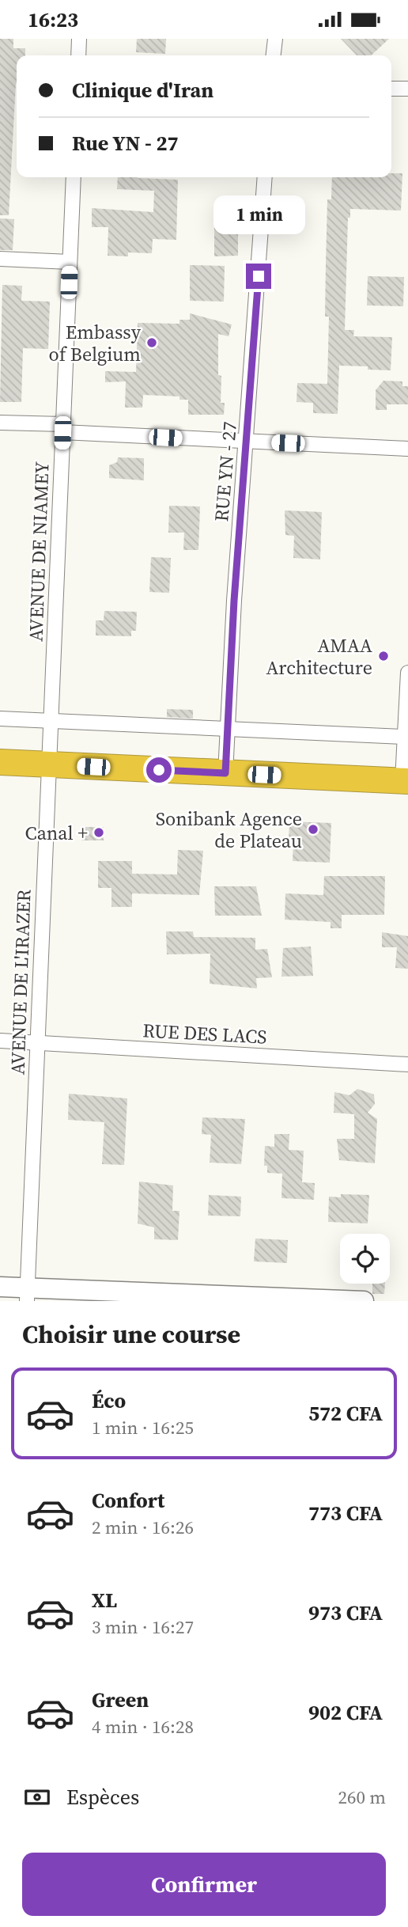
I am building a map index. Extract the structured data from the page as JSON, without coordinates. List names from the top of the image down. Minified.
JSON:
{"streets":{"street":["RUE YN - 27","AVENUE DE NIAMEY","AVENUE DE L'IRAZER","RUE DES LACS"]},"crossings":[["AVENUE DE NIAMEY","AVENUE DE L'IRAZER"],["AVENUE DE L'IRAZER","RUE DES LACS"]],"places":["Embassy of Belgium","AMAA Architecture","Sonibank Agence de Plateau","Canal +"],"page":{"status":"16:23","banner":["Clinique d'Iran","Rue YN - 27"],"bubble":"1 min","heading":"Choisir une course","list":[{"name":"Éco","note":"1 min · 16:25","value":"572 CFA"},{"name":"Confort","note":"2 min · 16:26","value":"773 CFA"},{"name":"XL","note":"3 min · 16:27","value":"973 CFA"},{"name":"Green","note":"4 min · 16:28","value":"902 CFA"}],"pay":["Espèces","260 m"],"buttons":"Confirmer"}}
